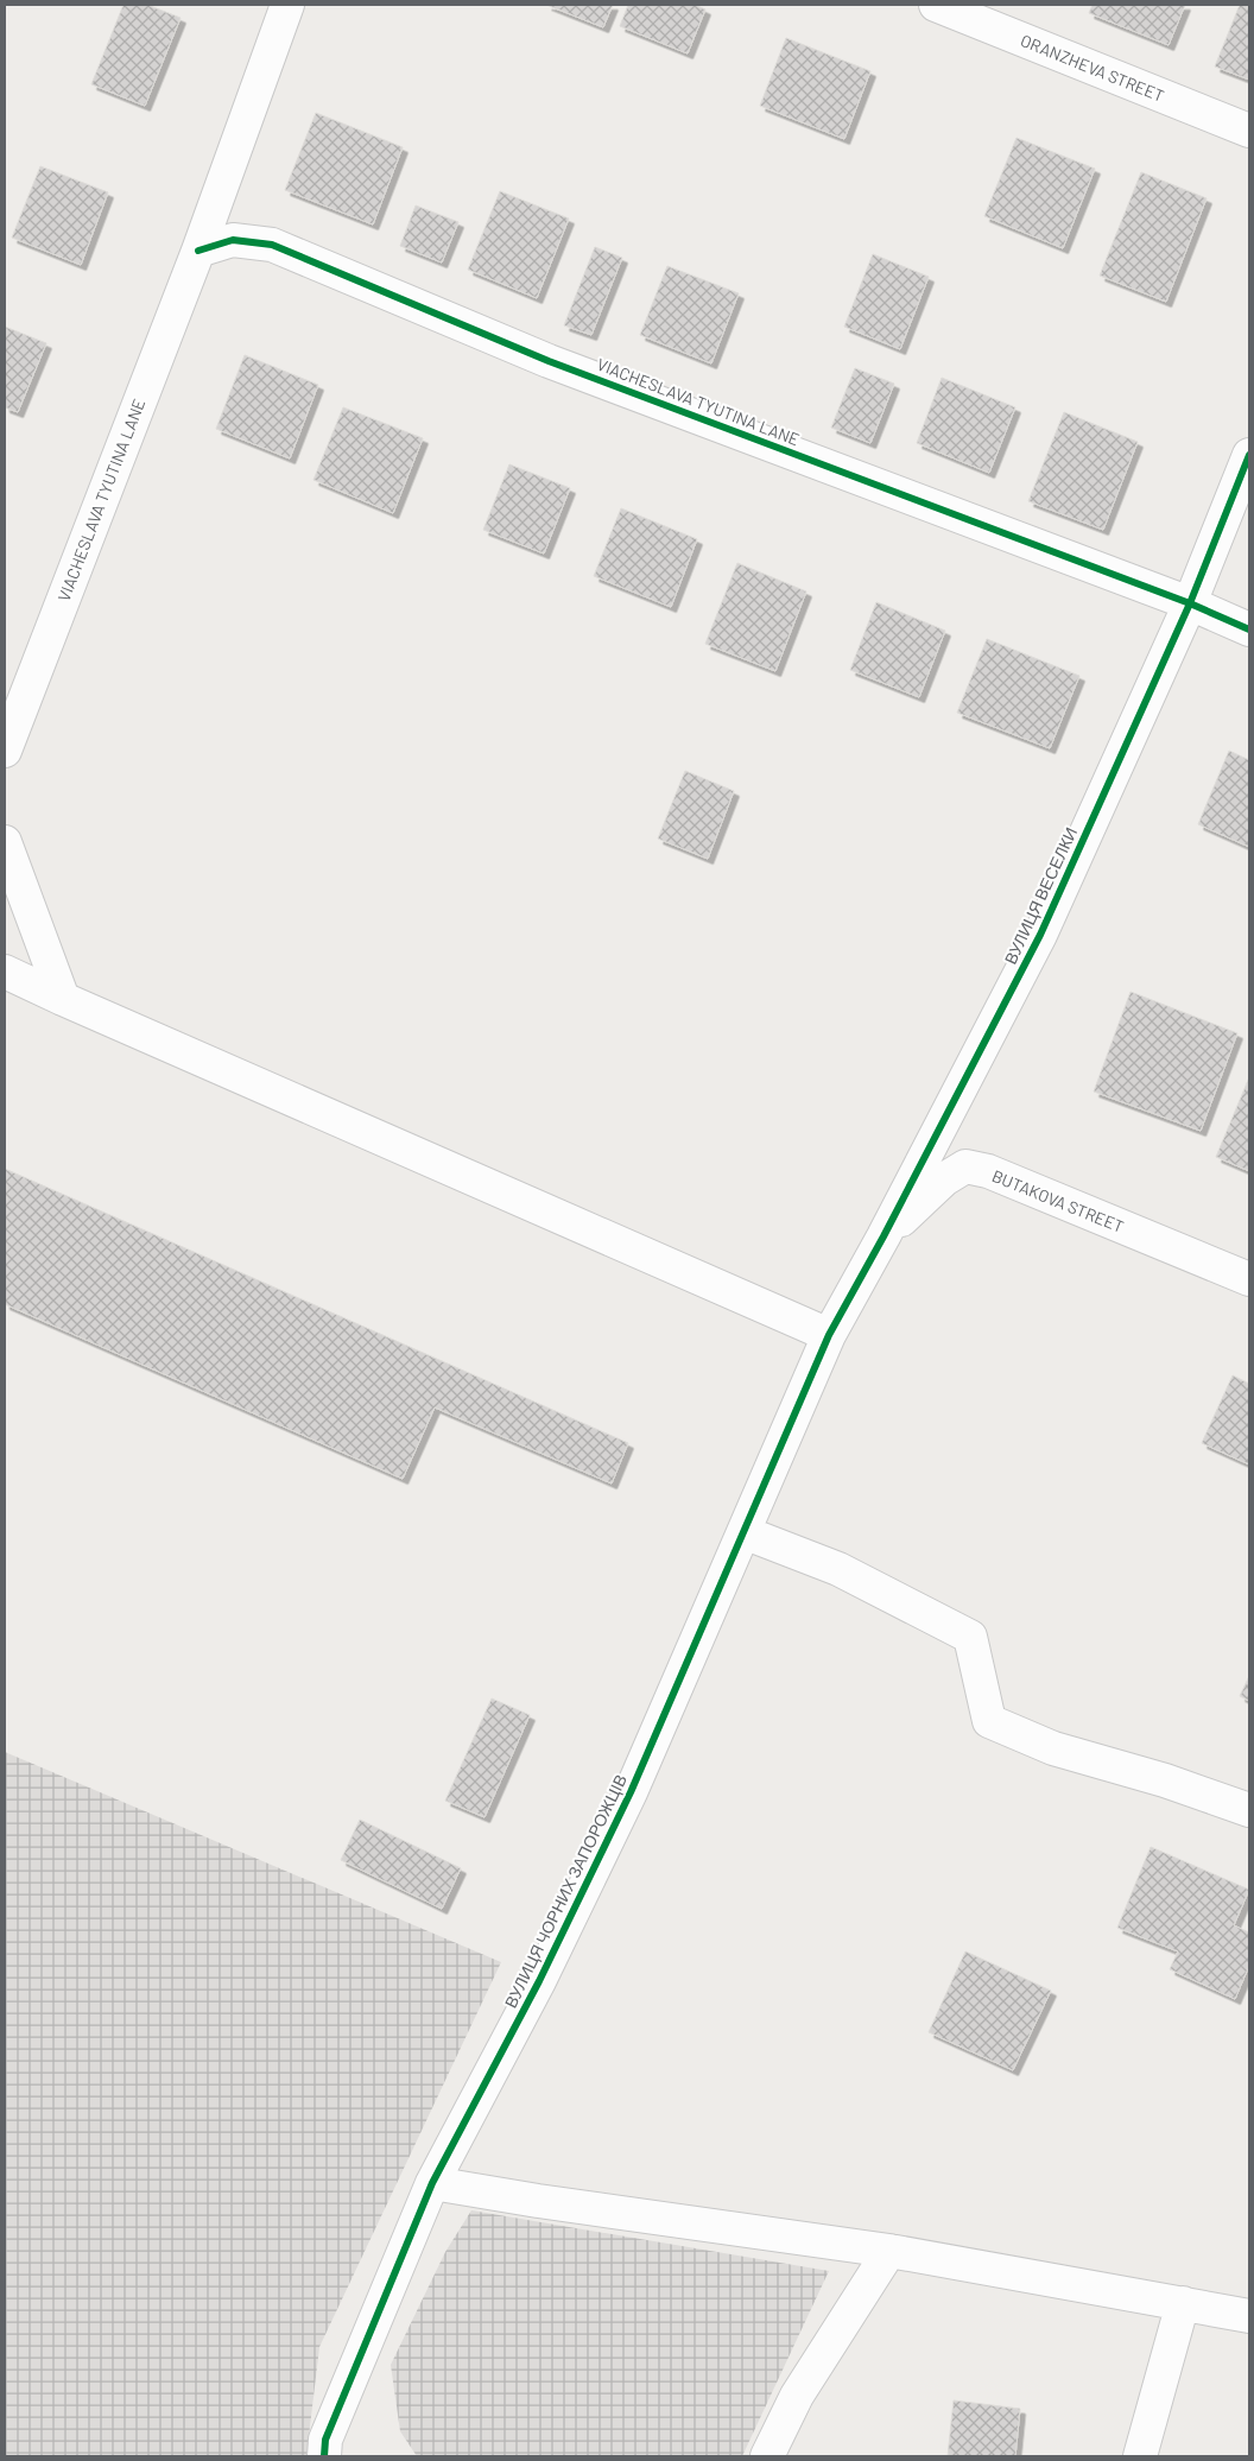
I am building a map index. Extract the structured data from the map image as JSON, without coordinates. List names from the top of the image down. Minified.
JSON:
{"streets":{"street":["ORANZHEVA STREET","VIACHESLAVA TYUTINA LANE","ВУЛИЦЯ ВЕСЕЛКИ","BUTAKOVA STREET","ВУЛИЦЯ ЧОРНИХ ЗАПОРОЖЦІВ"]},"crossings":[["VIACHESLAVA TYUTINA LANE","ВУЛИЦЯ ВЕСЕЛКИ"],["ВУЛИЦЯ ВЕСЕЛКИ","BUTAKOVA STREET"],["ВУЛИЦЯ ВЕСЕЛКИ","ВУЛИЦЯ ЧОРНИХ ЗАПОРОЖЦІВ"]]}
